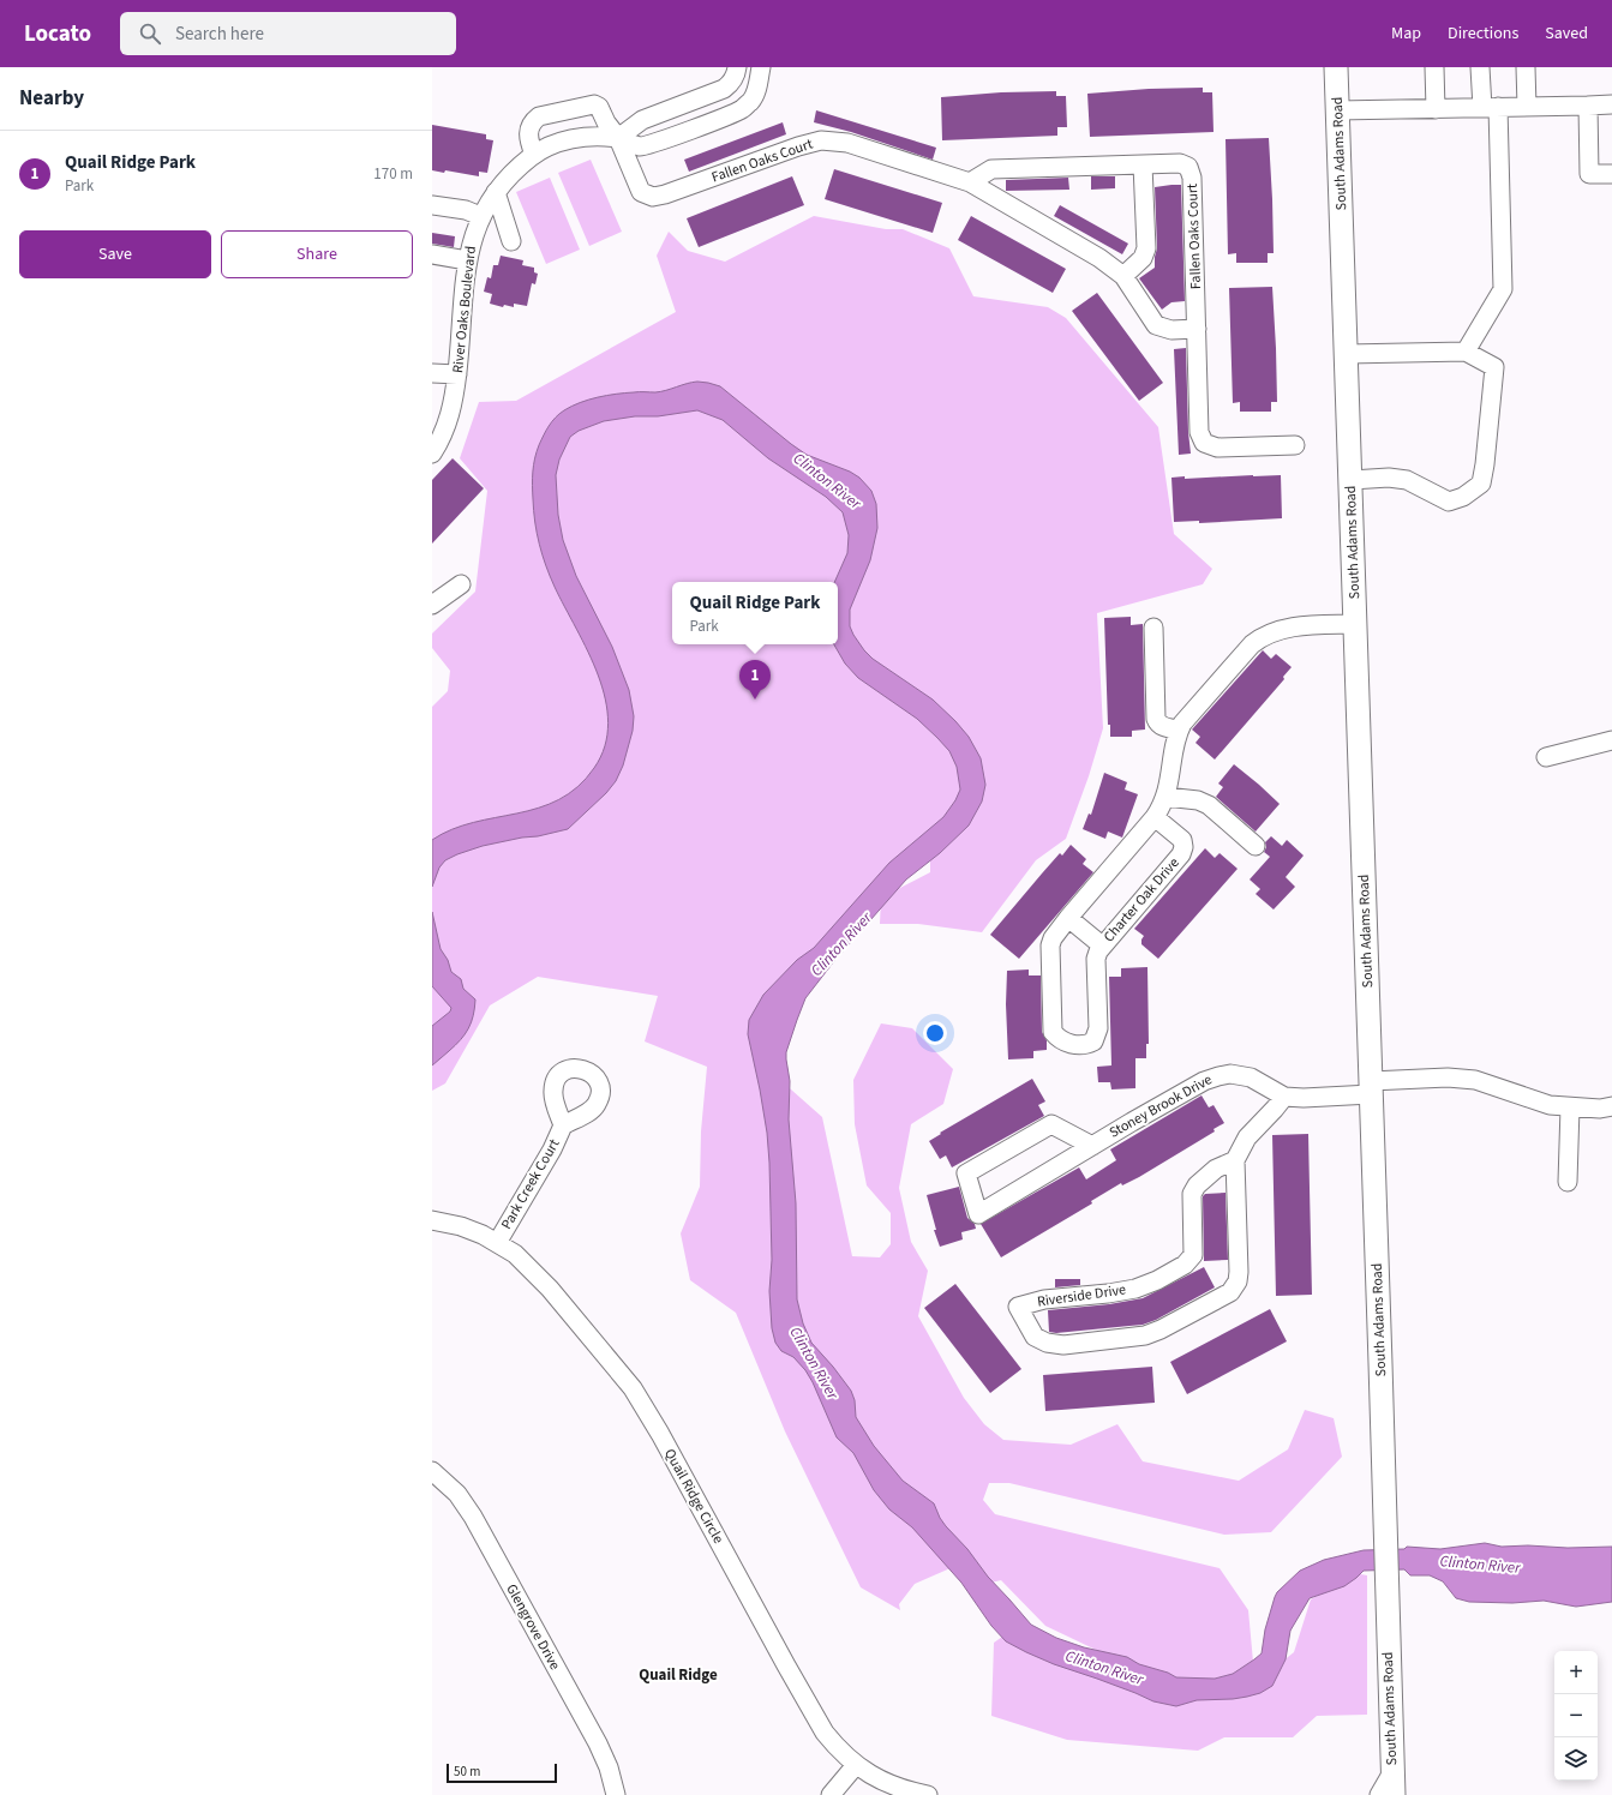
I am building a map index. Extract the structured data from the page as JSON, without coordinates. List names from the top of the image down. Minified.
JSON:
{"streets":{"main road":["South Adams Road"],"street":["Fallen Oaks Court","River Oaks Boulevard","Charter Oak Drive","Stoney Brook Drive","Park Creek Court","Riverside Drive","Quail Ridge Circle","Glengrove Drive"]},"crossings":[["South Adams Road","Charter Oak Drive"],["South Adams Road","Stoney Brook Drive"],["Fallen Oaks Court","River Oaks Boulevard"],["Stoney Brook Drive","Riverside Drive"],["Park Creek Court","Quail Ridge Circle"]],"districts":["Quail Ridge"],"water":["Clinton River"],"scale_bar":"50 m","page":{"header":"Locato","search":"Search here","nav":["Map","Directions","Saved"],"heading":"Nearby","list":[{"mark":"1","name":"Quail Ridge Park","note":"Park","value":"170 m"}],"buttons":["Save","Share"],"popup":["Quail Ridge Park","Park"],"pins":"1","map_buttons":["+","−"],"scale":"50 m"}}
